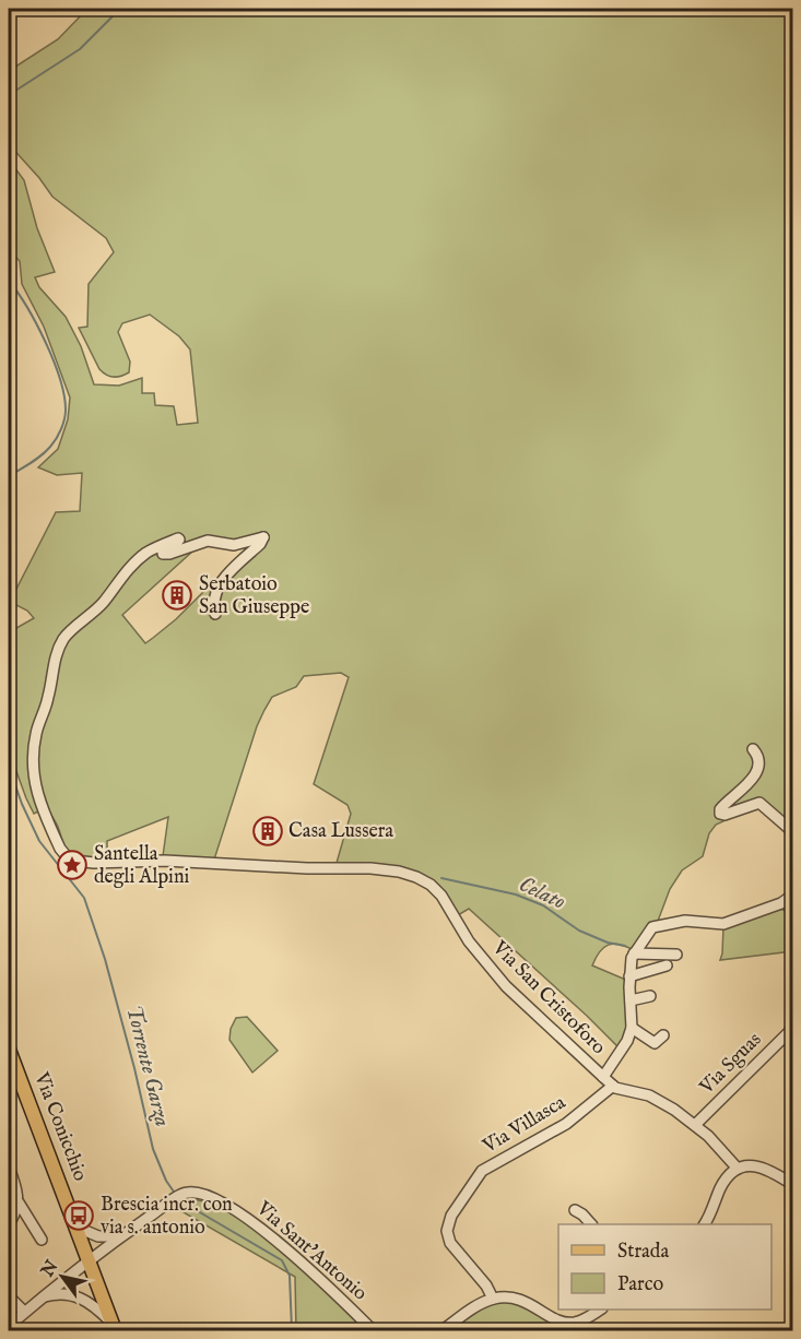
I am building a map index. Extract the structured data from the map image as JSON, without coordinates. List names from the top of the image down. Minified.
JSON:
{"streets":{"main road":["Via Conicchio"],"street":["Via San Cristoforo","Via Sguas","Via Villasca","Via Sant'Antonio"]},"crossings":[["Via San Cristoforo","Via Sguas"],["Via San Cristoforo","Via Villasca"],["Via Conicchio","Via Sant'Antonio"]],"water":["Celato","Torrente Garza"],"places":{"building":["Serbatoio San Giuseppe","Casa Lussera"],"place":["Santella degli Alpini"],"bus stop":["Brescia incr. con via s. antonio"]},"legend":["Strada","Parco"],"north":"top left"}
